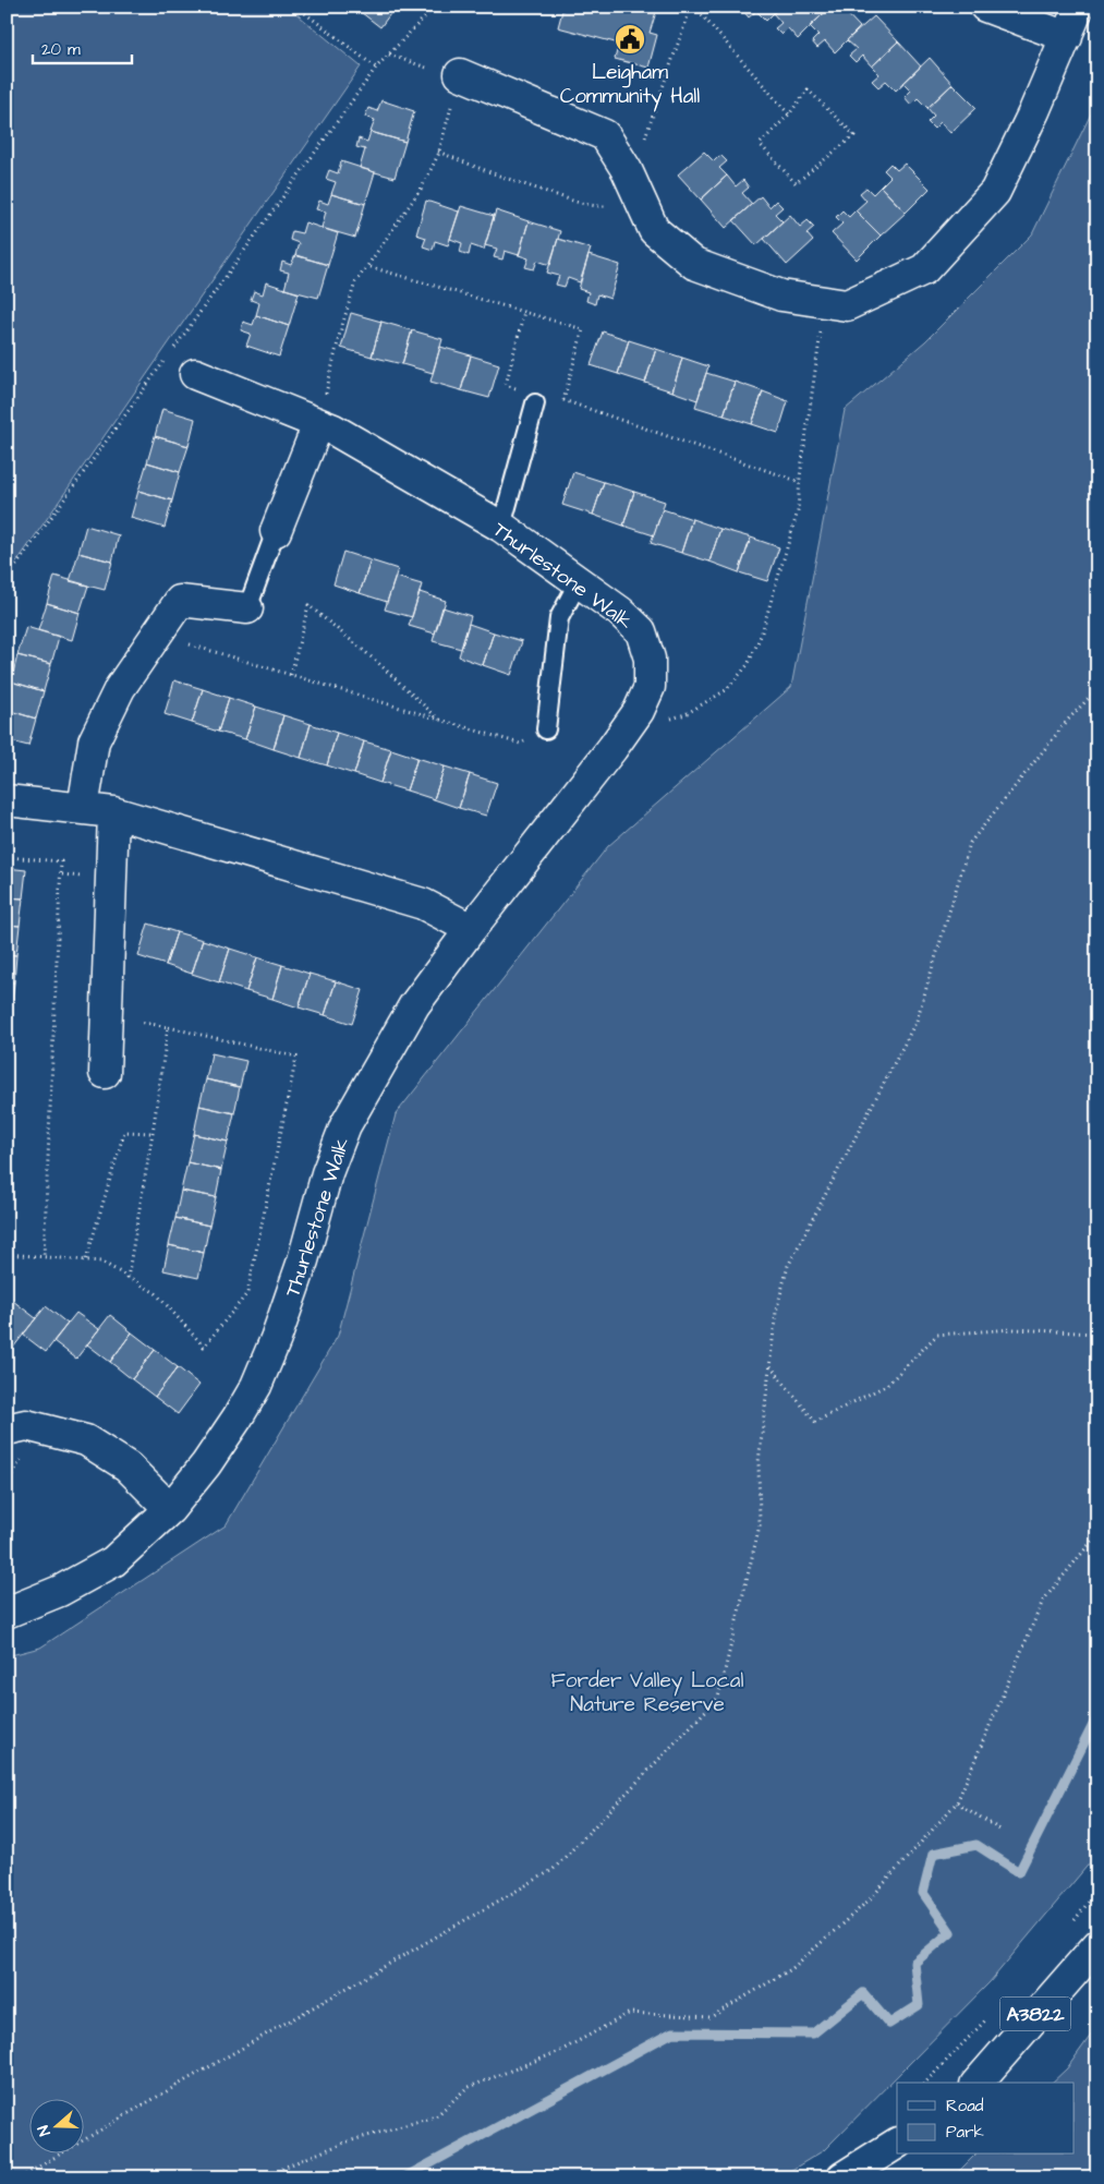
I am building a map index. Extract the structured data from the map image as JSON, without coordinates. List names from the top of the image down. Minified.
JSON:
{"streets":{"street":["Thurlestone Walk","A3822"]},"parks":["Forder Valley Local Nature Reserve"],"places":{"public building":["Leigham Community Hall"]},"legend":["Road","Park"],"scale_bar":"20 m","north":"left"}
